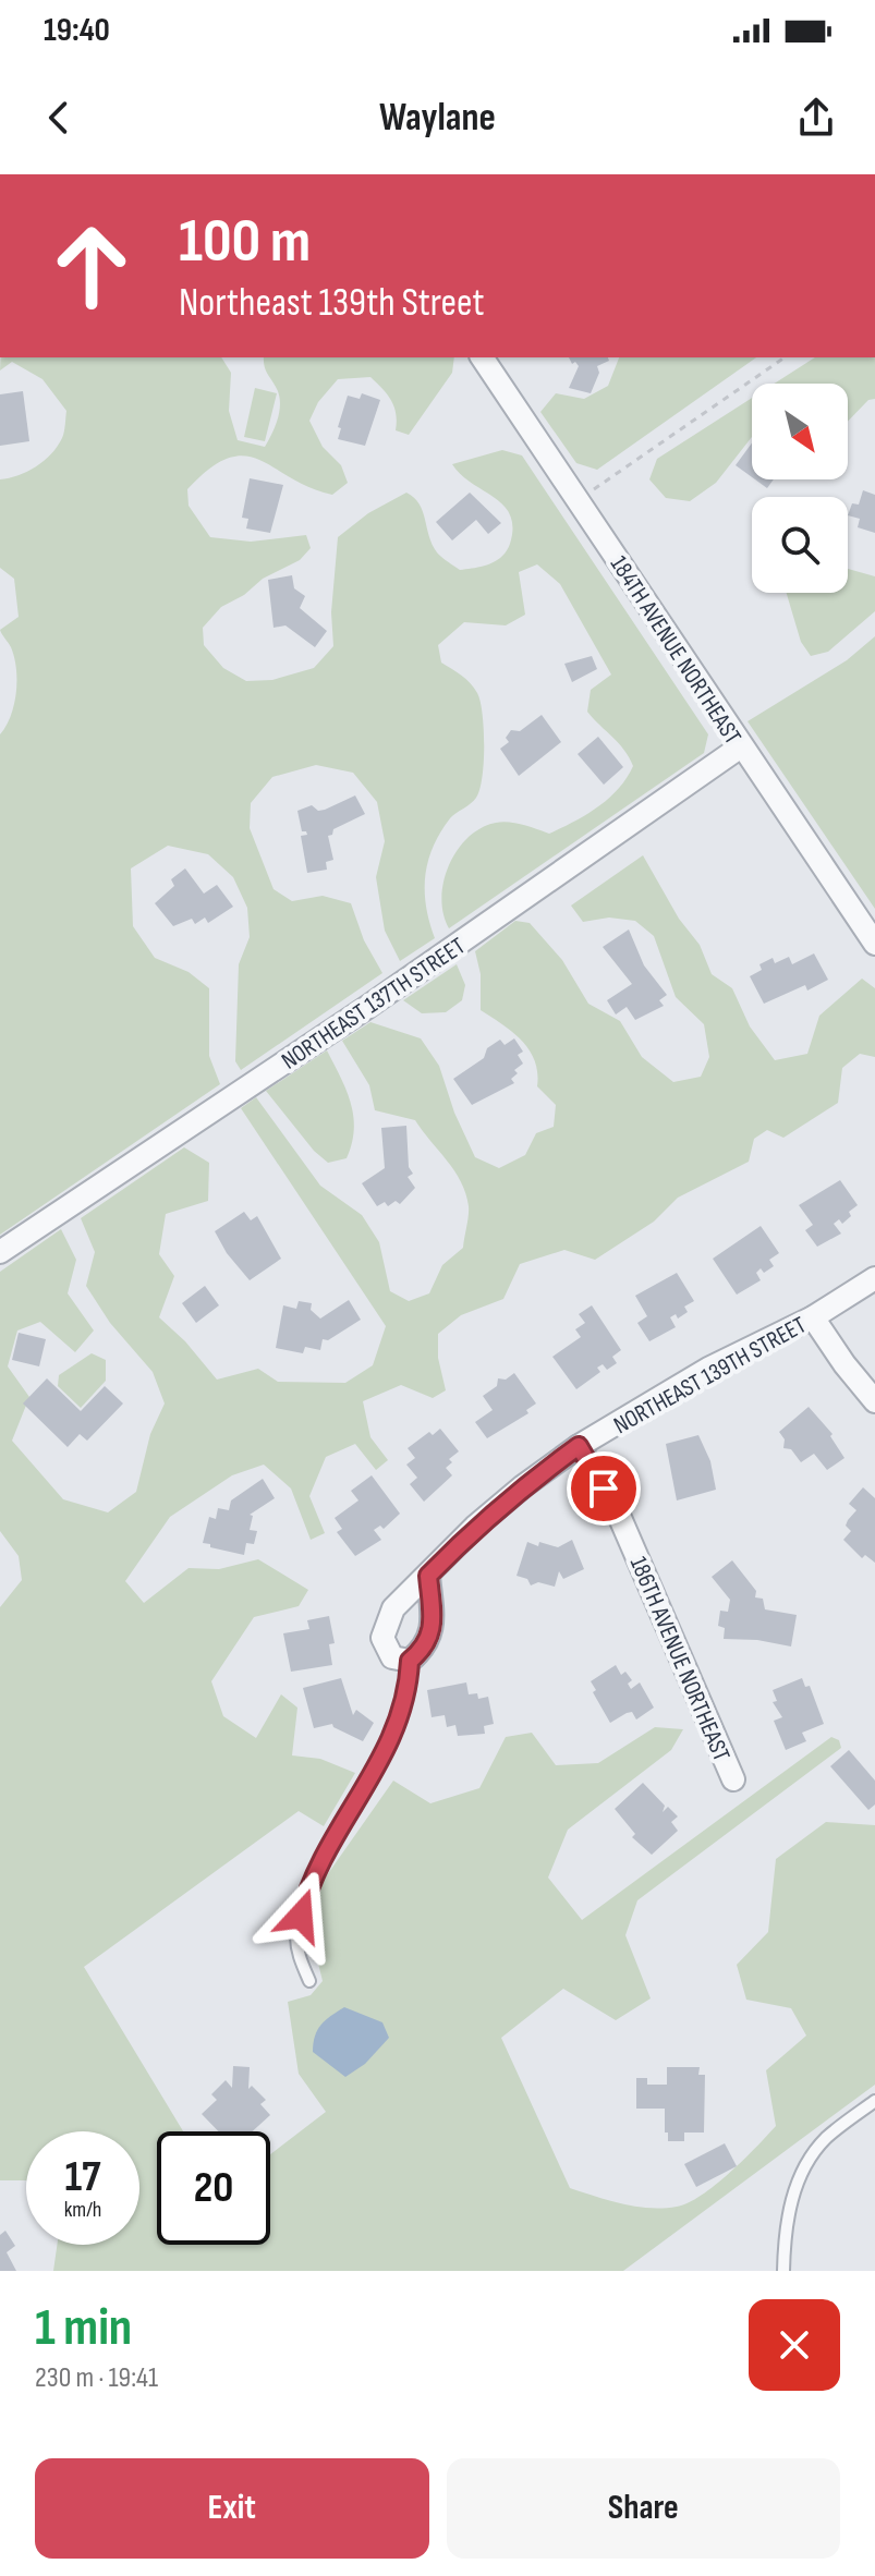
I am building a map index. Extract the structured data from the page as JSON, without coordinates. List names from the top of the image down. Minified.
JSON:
{"streets":{"street":["184TH AVENUE NORTHEAST","NORTHEAST 137TH STREET","NORTHEAST 139TH STREET","186TH AVENUE NORTHEAST"]},"crossings":[["184TH AVENUE NORTHEAST","NORTHEAST 137TH STREET"],["NORTHEAST 139TH STREET","186TH AVENUE NORTHEAST"]],"north":"bottom right","page":{"status":"19:40","header":"Waylane","turn":["100 m","Northeast 139th Street"],"speed":"17 km/h","limit":"20","heading":["1 min","230 m · 19:41"],"buttons":["Exit","Share"]}}
